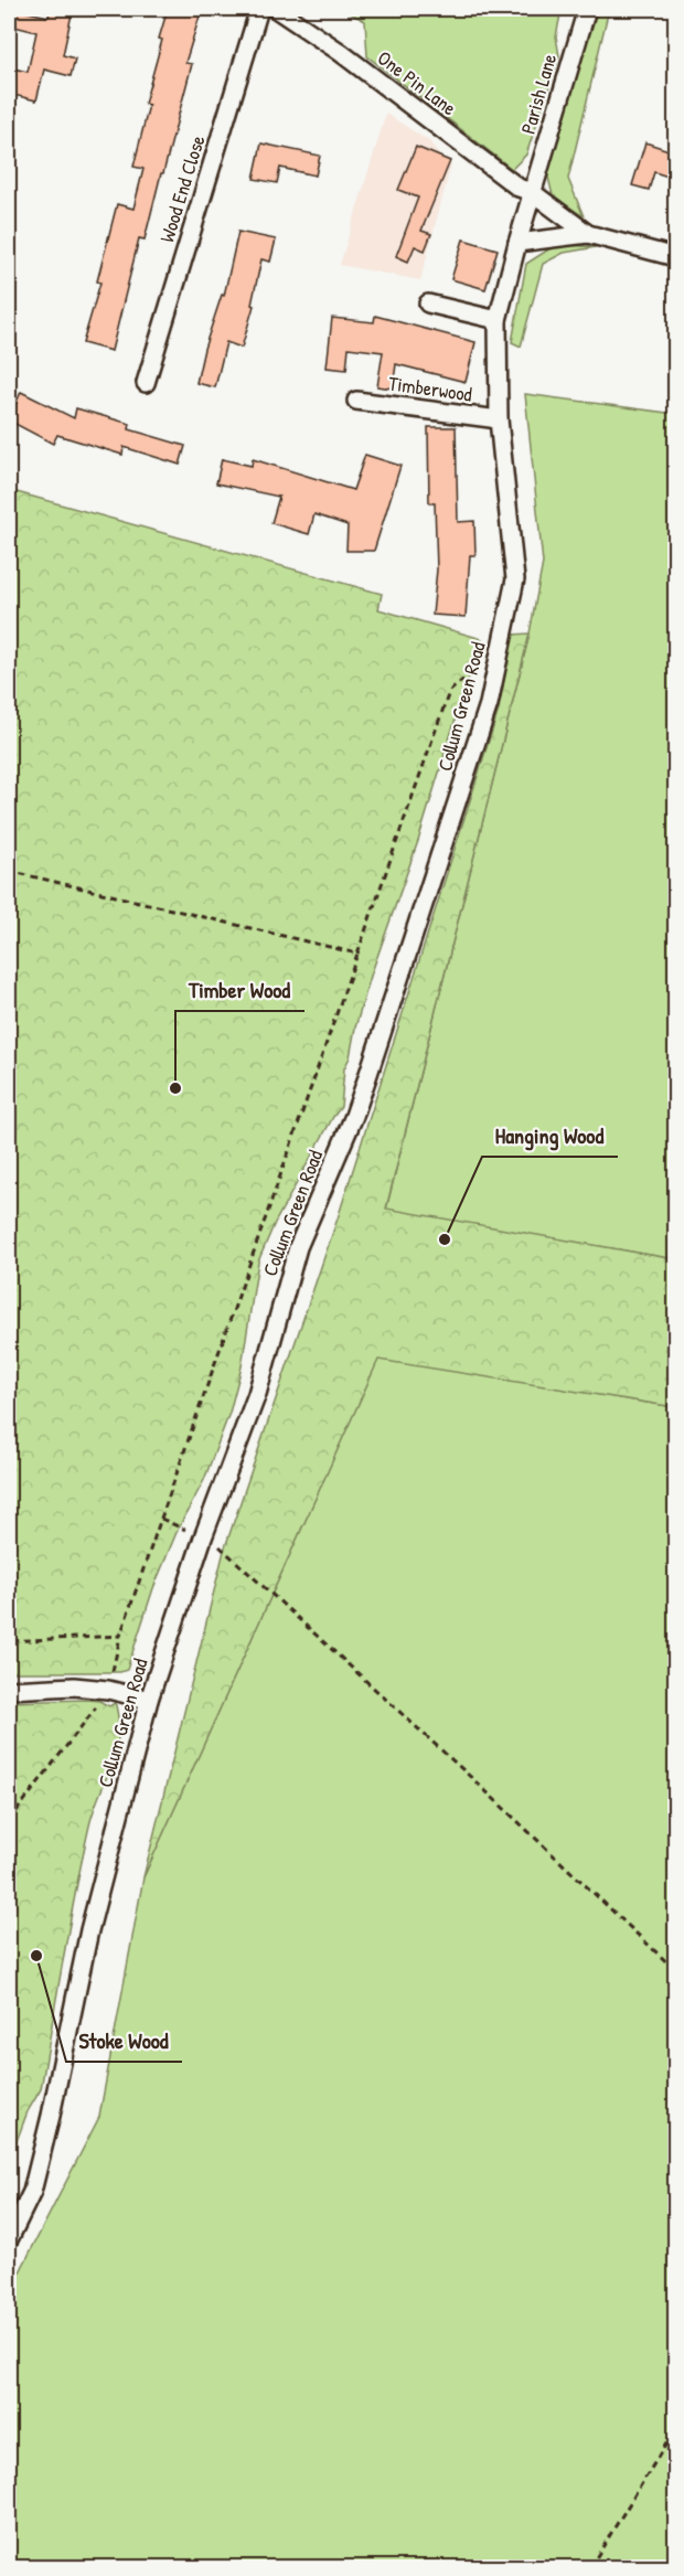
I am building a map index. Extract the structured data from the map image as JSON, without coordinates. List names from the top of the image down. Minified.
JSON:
{"streets":{"street":["One Pin Lane","Parish Lane","Wood End Close","Timberwood","Collum Green Road"]},"crossings":[["One Pin Lane","Parish Lane"],["One Pin Lane","Collum Green Road"],["Parish Lane","Collum Green Road"],["Timberwood","Collum Green Road"]],"places":["Timber Wood","Hanging Wood","Stoke Wood"]}
